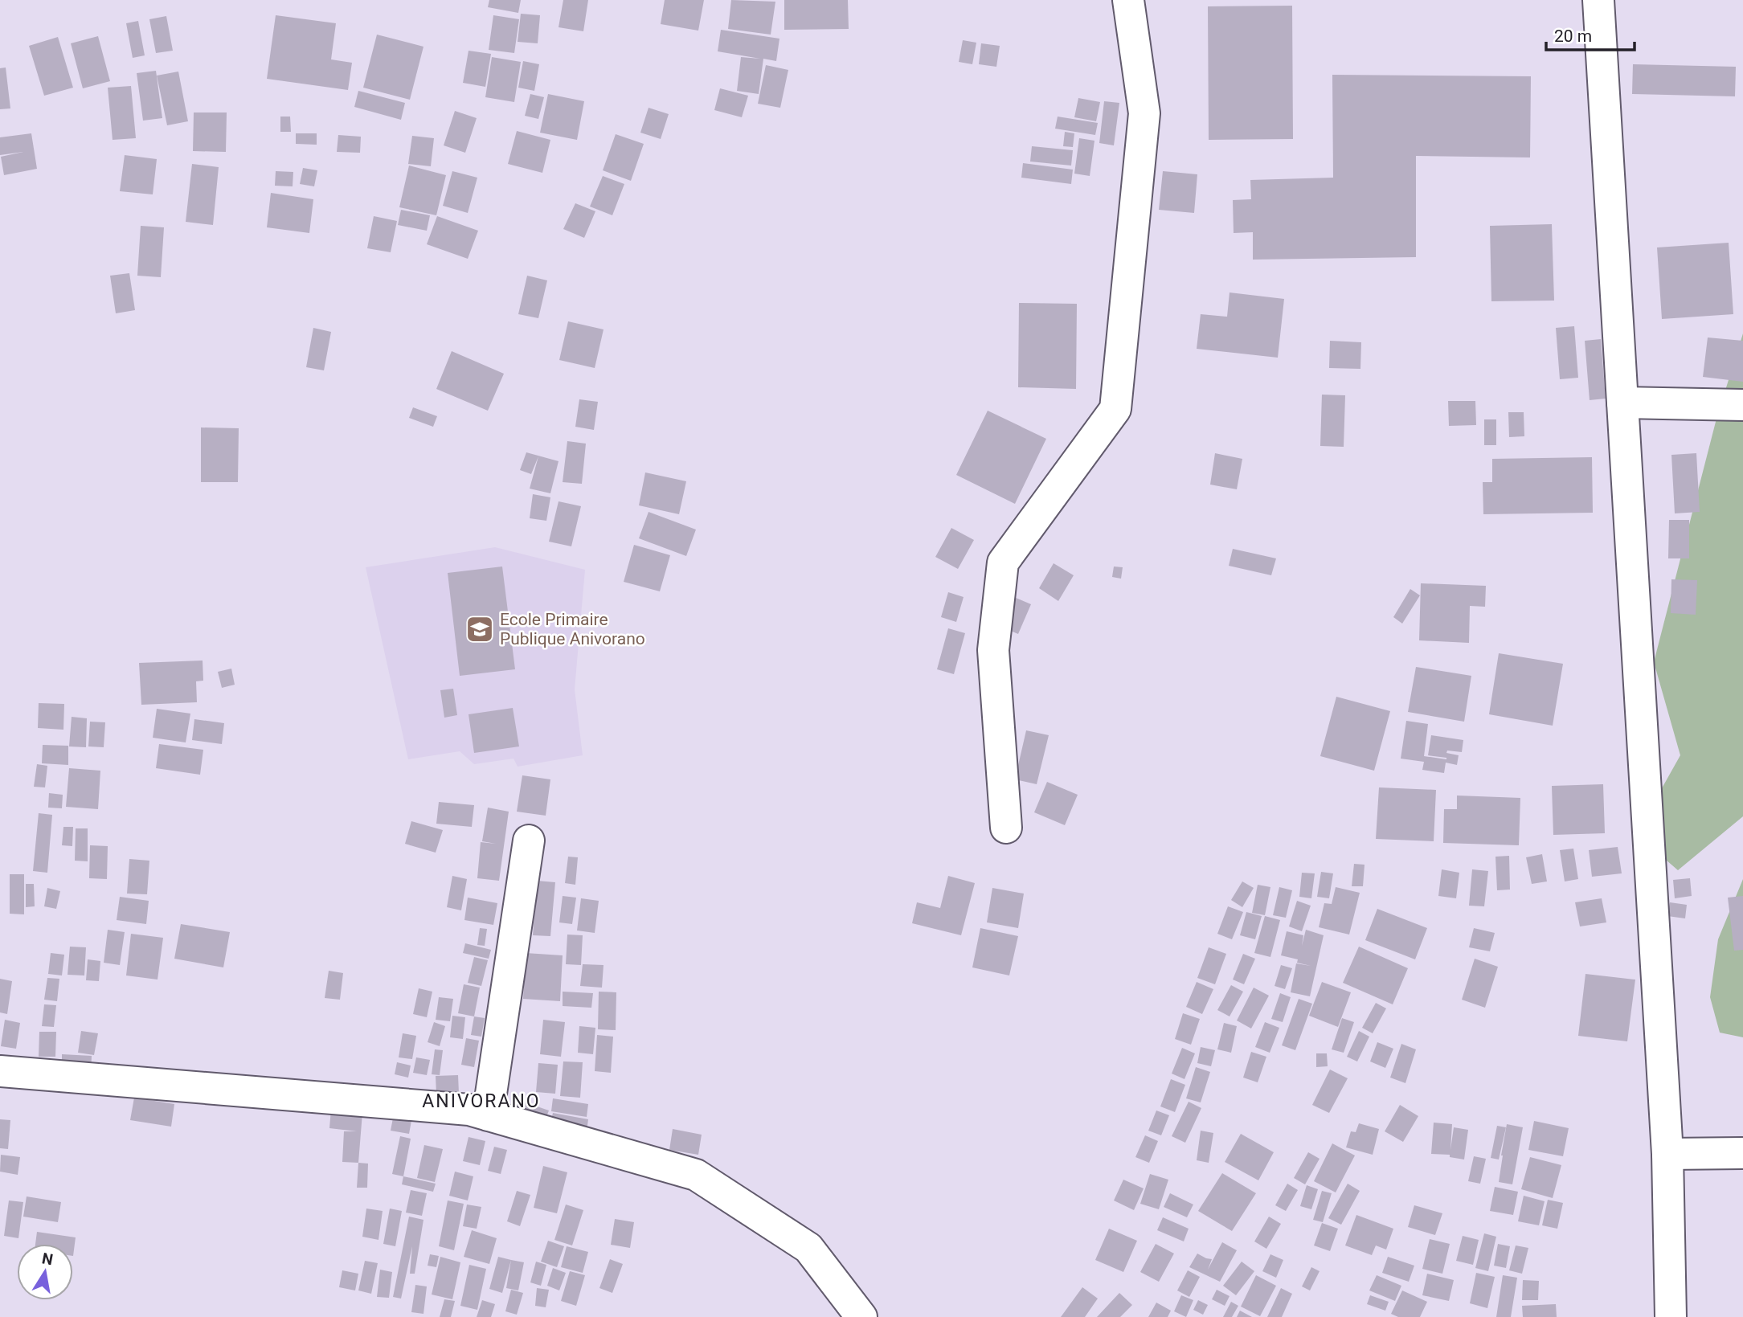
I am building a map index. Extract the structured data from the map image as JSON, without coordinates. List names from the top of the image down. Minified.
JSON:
{"districts":["ANIVORANO"],"places":{"school or university":["Ecole Primaire Publique Anivorano"]},"scale_bar":"20 m","north":"top"}
